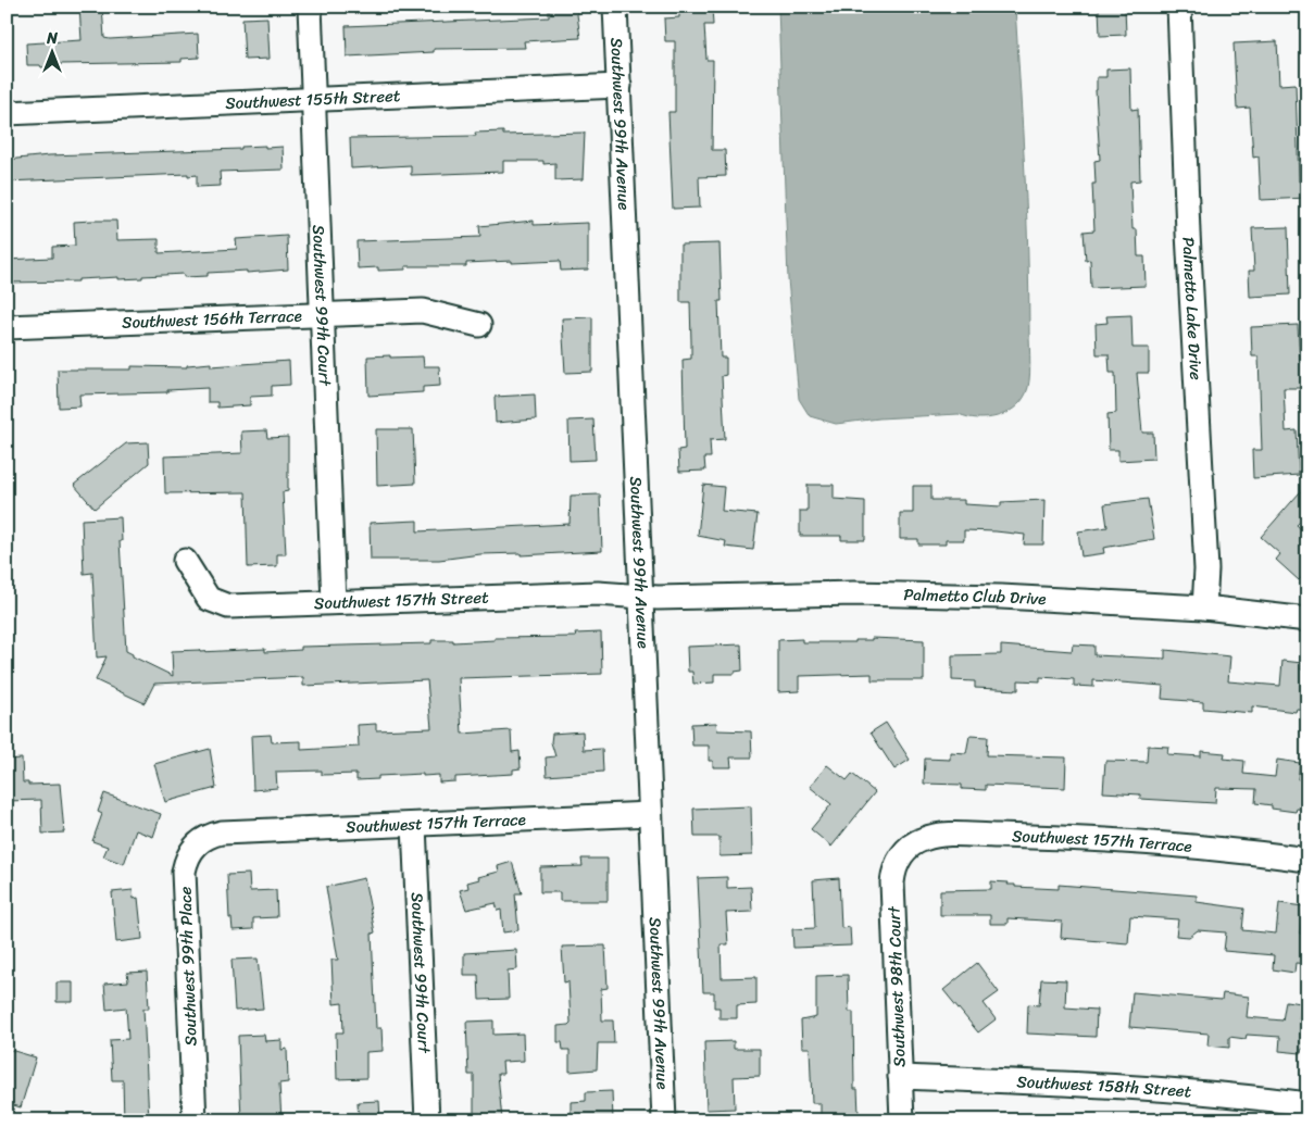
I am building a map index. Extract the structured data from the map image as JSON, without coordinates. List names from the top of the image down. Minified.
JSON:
{"streets":{"street":["Southwest 155th Street","Southwest 99th Avenue","Southwest 99th Court","Palmetto Lake Drive","Southwest 156th Terrace","Palmetto Club Drive","Southwest 157th Street","Southwest 157th Terrace","Southwest 99th Place","Southwest 98th Court","Southwest 158th Street"]},"crossings":[["Southwest 155th Street","Southwest 99th Avenue"],["Southwest 155th Street","Southwest 99th Court"],["Southwest 99th Avenue","Palmetto Club Drive"],["Southwest 99th Avenue","Southwest 157th Street"],["Southwest 99th Avenue","Southwest 157th Terrace"],["Southwest 99th Court","Southwest 156th Terrace"],["Southwest 99th Court","Southwest 157th Street"],["Southwest 99th Court","Southwest 157th Terrace"],["Palmetto Lake Drive","Palmetto Club Drive"],["Palmetto Club Drive","Southwest 157th Street"],["Southwest 157th Terrace","Southwest 99th Place"],["Southwest 157th Terrace","Southwest 98th Court"],["Southwest 98th Court","Southwest 158th Street"]],"north":"top"}
